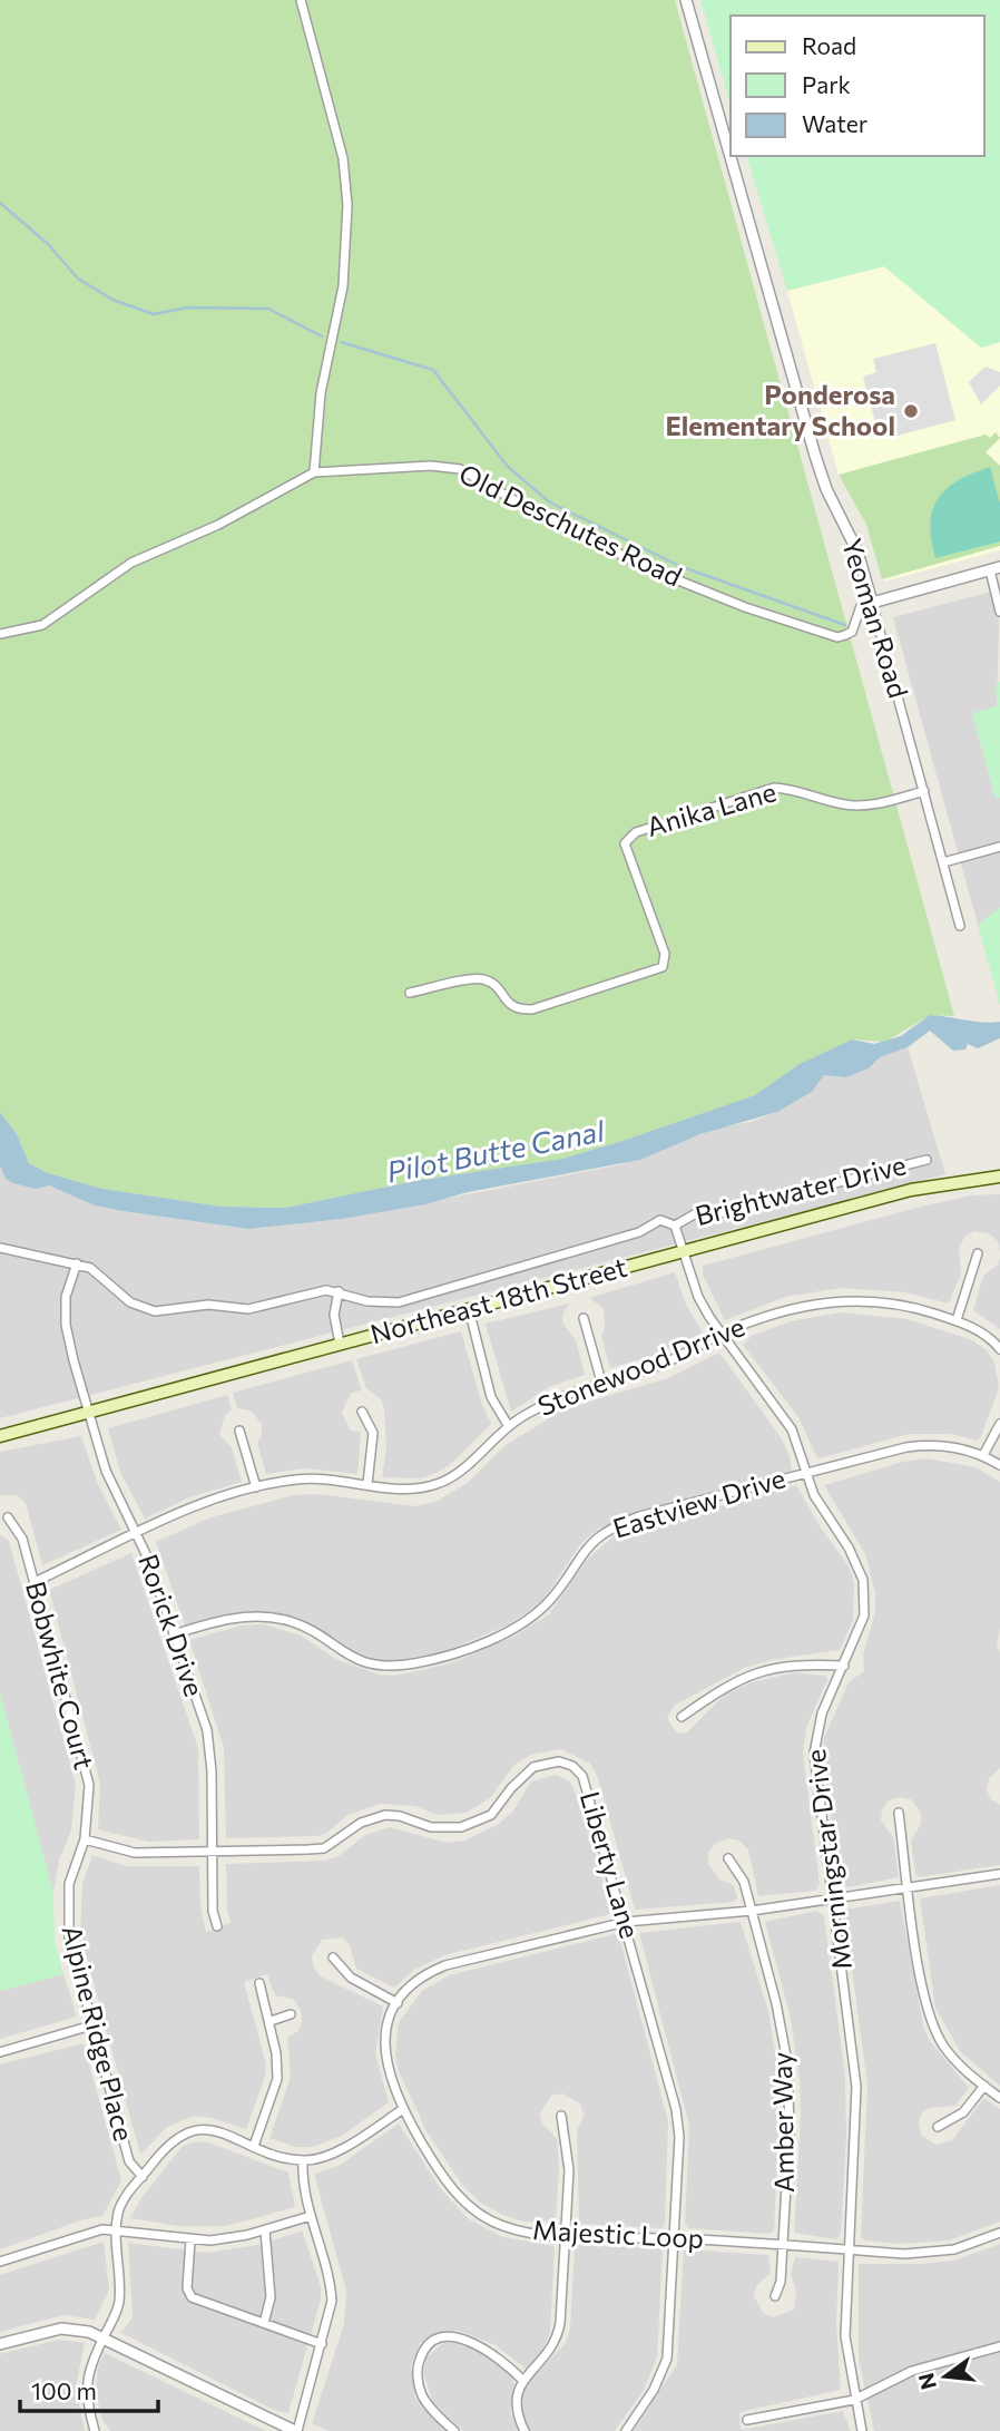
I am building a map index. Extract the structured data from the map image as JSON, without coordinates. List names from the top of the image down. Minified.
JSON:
{"streets":{"main road":["Northeast 18th Street"],"street":["Old Deschutes Road","Yeoman Road","Anika Lane","Brightwater Drive","Stonewood Drrive","Eastview Drive","Rorick Drive","Bobwhite Court","Morningstar Drive","Liberty Lane","Alpine Ridge Place","Amber Way","Majestic Loop"]},"crossings":[["Old Deschutes Road","Yeoman Road"],["Yeoman Road","Anika Lane"],["Brightwater Drive","Northeast 18th Street"],["Brightwater Drive","Rorick Drive"],["Brightwater Drive","Morningstar Drive"],["Northeast 18th Street","Rorick Drive"],["Northeast 18th Street","Morningstar Drive"],["Stonewood Drrive","Rorick Drive"],["Stonewood Drrive","Bobwhite Court"],["Stonewood Drrive","Morningstar Drive"],["Eastview Drive","Rorick Drive"],["Eastview Drive","Morningstar Drive"],["Rorick Drive","Liberty Lane"],["Bobwhite Court","Liberty Lane"],["Bobwhite Court","Alpine Ridge Place"],["Morningstar Drive","Majestic Loop"],["Liberty Lane","Alpine Ridge Place"],["Liberty Lane","Majestic Loop"],["Amber Way","Majestic Loop"]],"water":["Pilot Butte Canal"],"places":["Ponderosa Elementary School"],"legend":["Road","Park","Water"],"scale_bar":"100 m","north":"left"}
